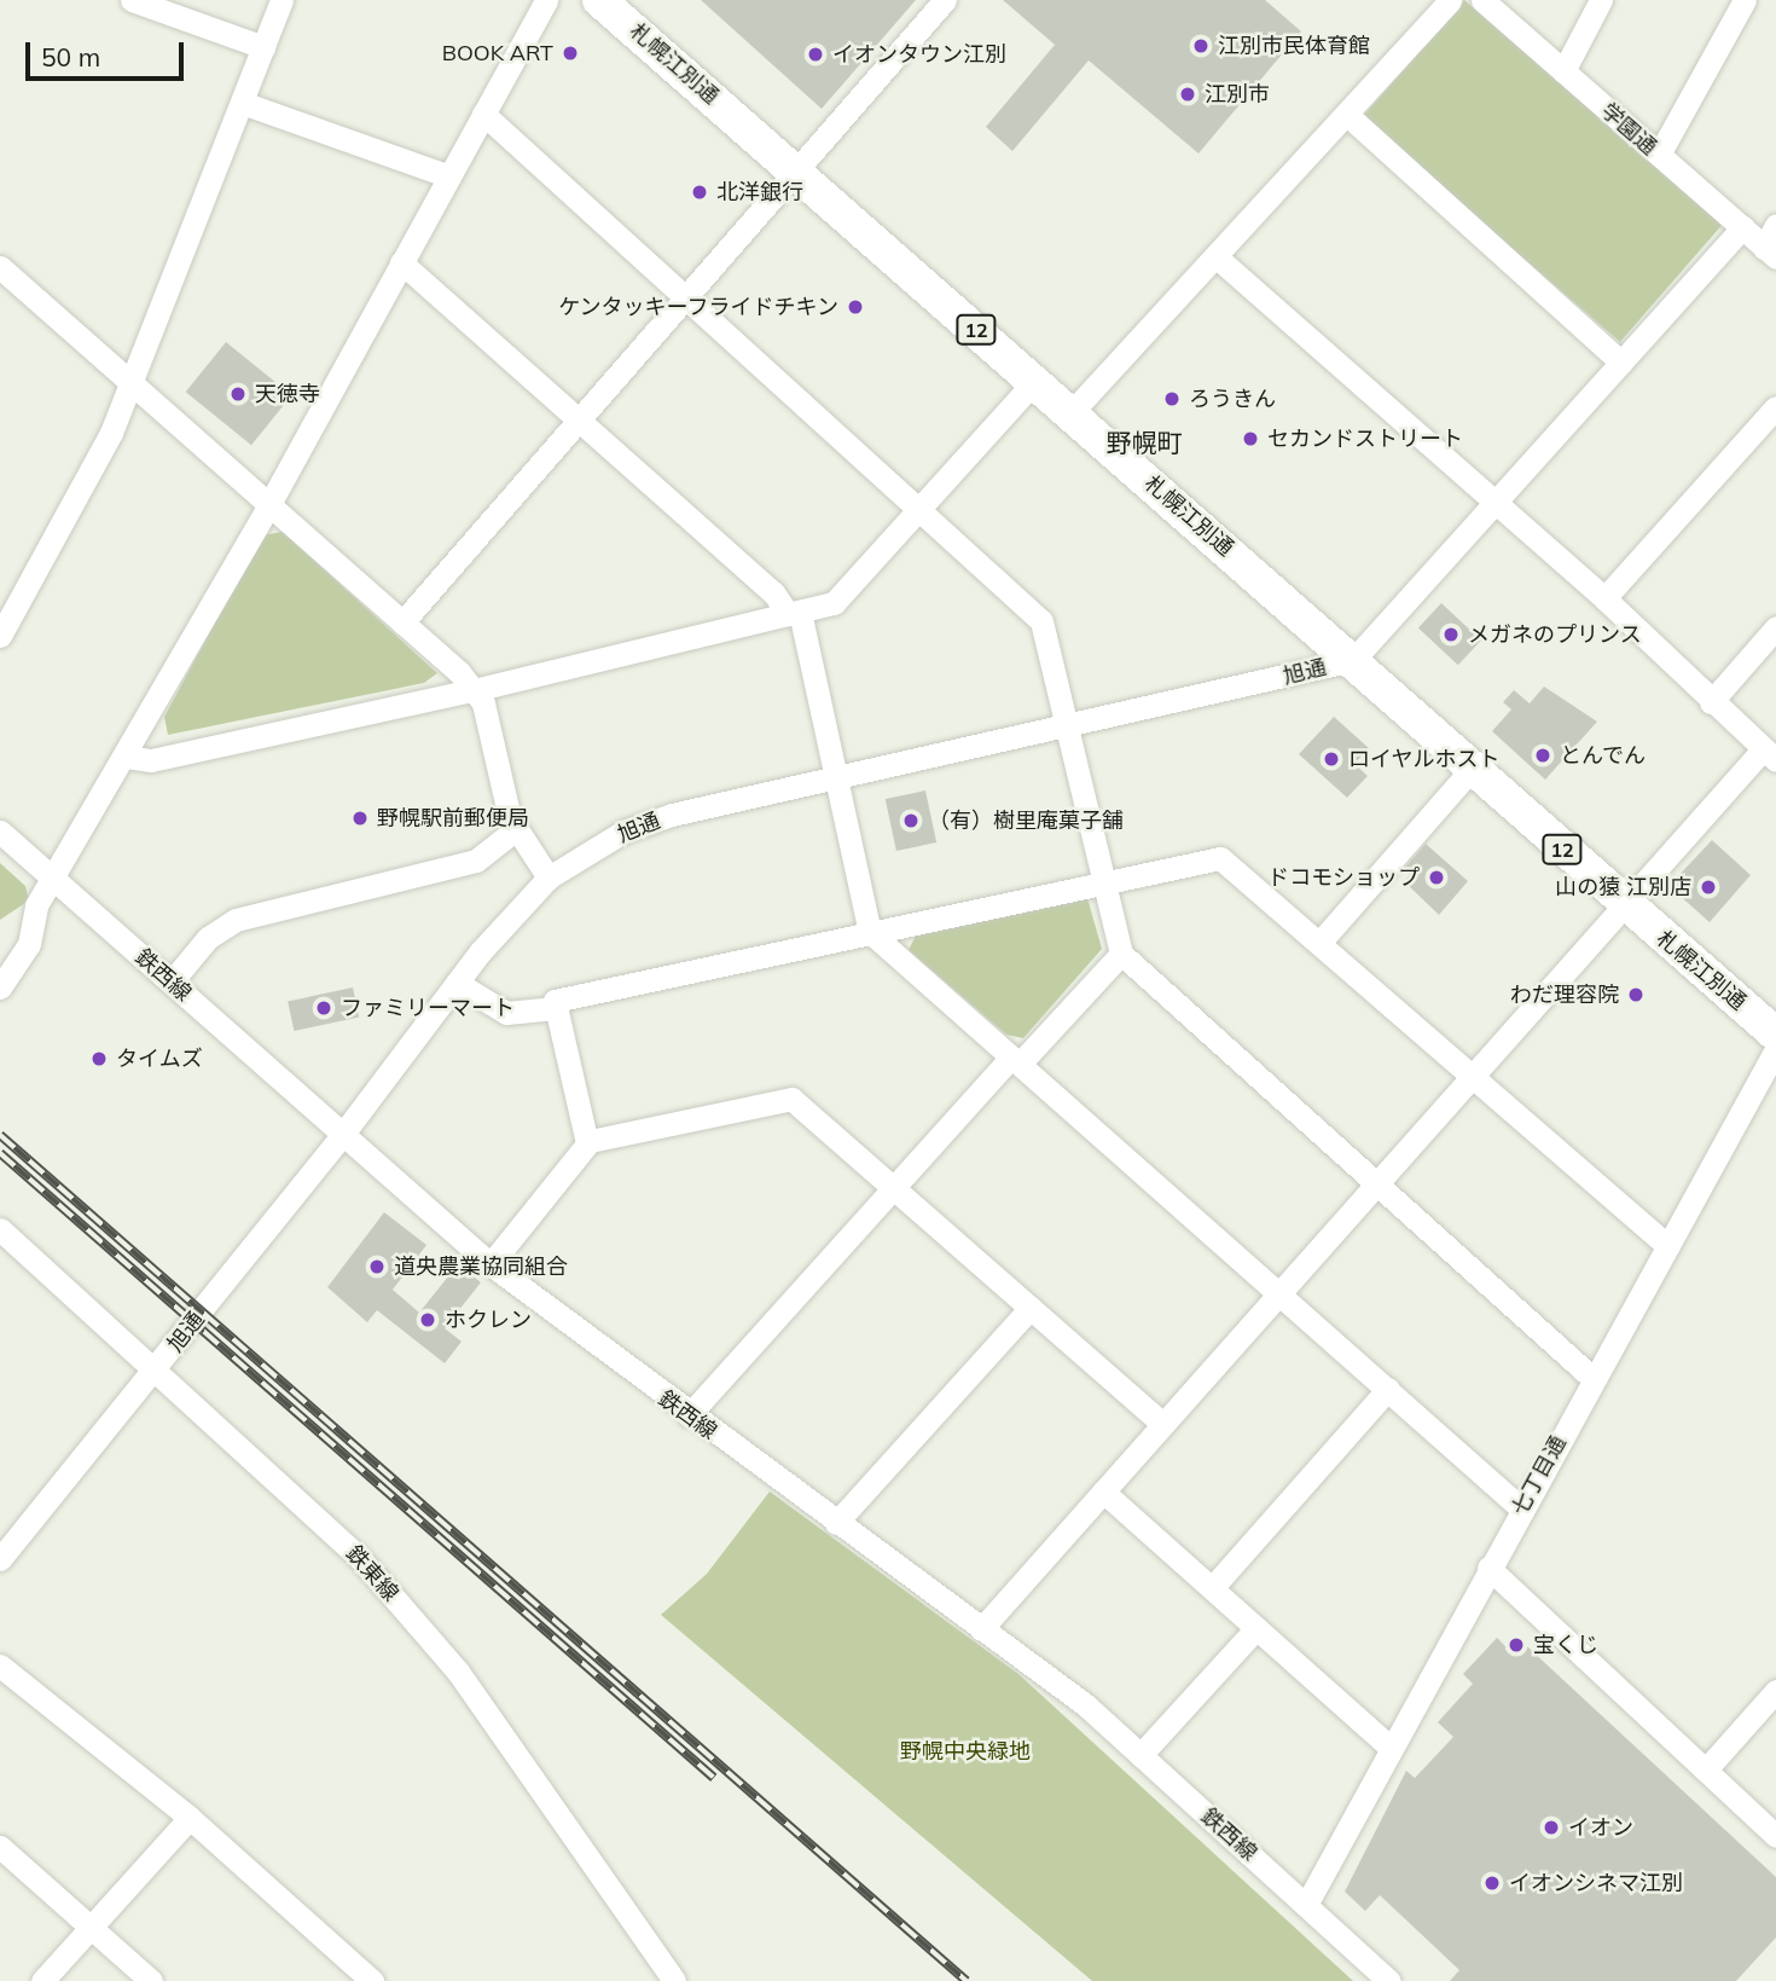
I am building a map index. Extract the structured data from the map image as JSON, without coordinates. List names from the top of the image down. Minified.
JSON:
{"streets":{"highway":["札幌江別通","12"],"street":["学園通","旭通","鉄西線","七丁目通","鉄東線"]},"crossings":[["札幌江別通","旭通"],["旭通","鉄西線"],["旭通","鉄東線"],["鉄西線","七丁目通"]],"districts":["野幌町"],"parks":["野幌中央緑地"],"places":["江別市民体育館","BOOK ART","イオンタウン江別","江別市","北洋銀行","ケンタッキーフライドチキン","天徳寺","ろうきん","セカンドストリート","メガネのプリンス","とんでん","ロイヤルホスト","野幌駅前郵便局","（有）樹里庵菓子舗","ドコモショップ","山の猿 江別店","わだ理容院","ファミリーマート","タイムズ","道央農業協同組合","ホクレン","宝くじ","イオン","イオンシネマ江別"],"scale_bar":"50 m"}
